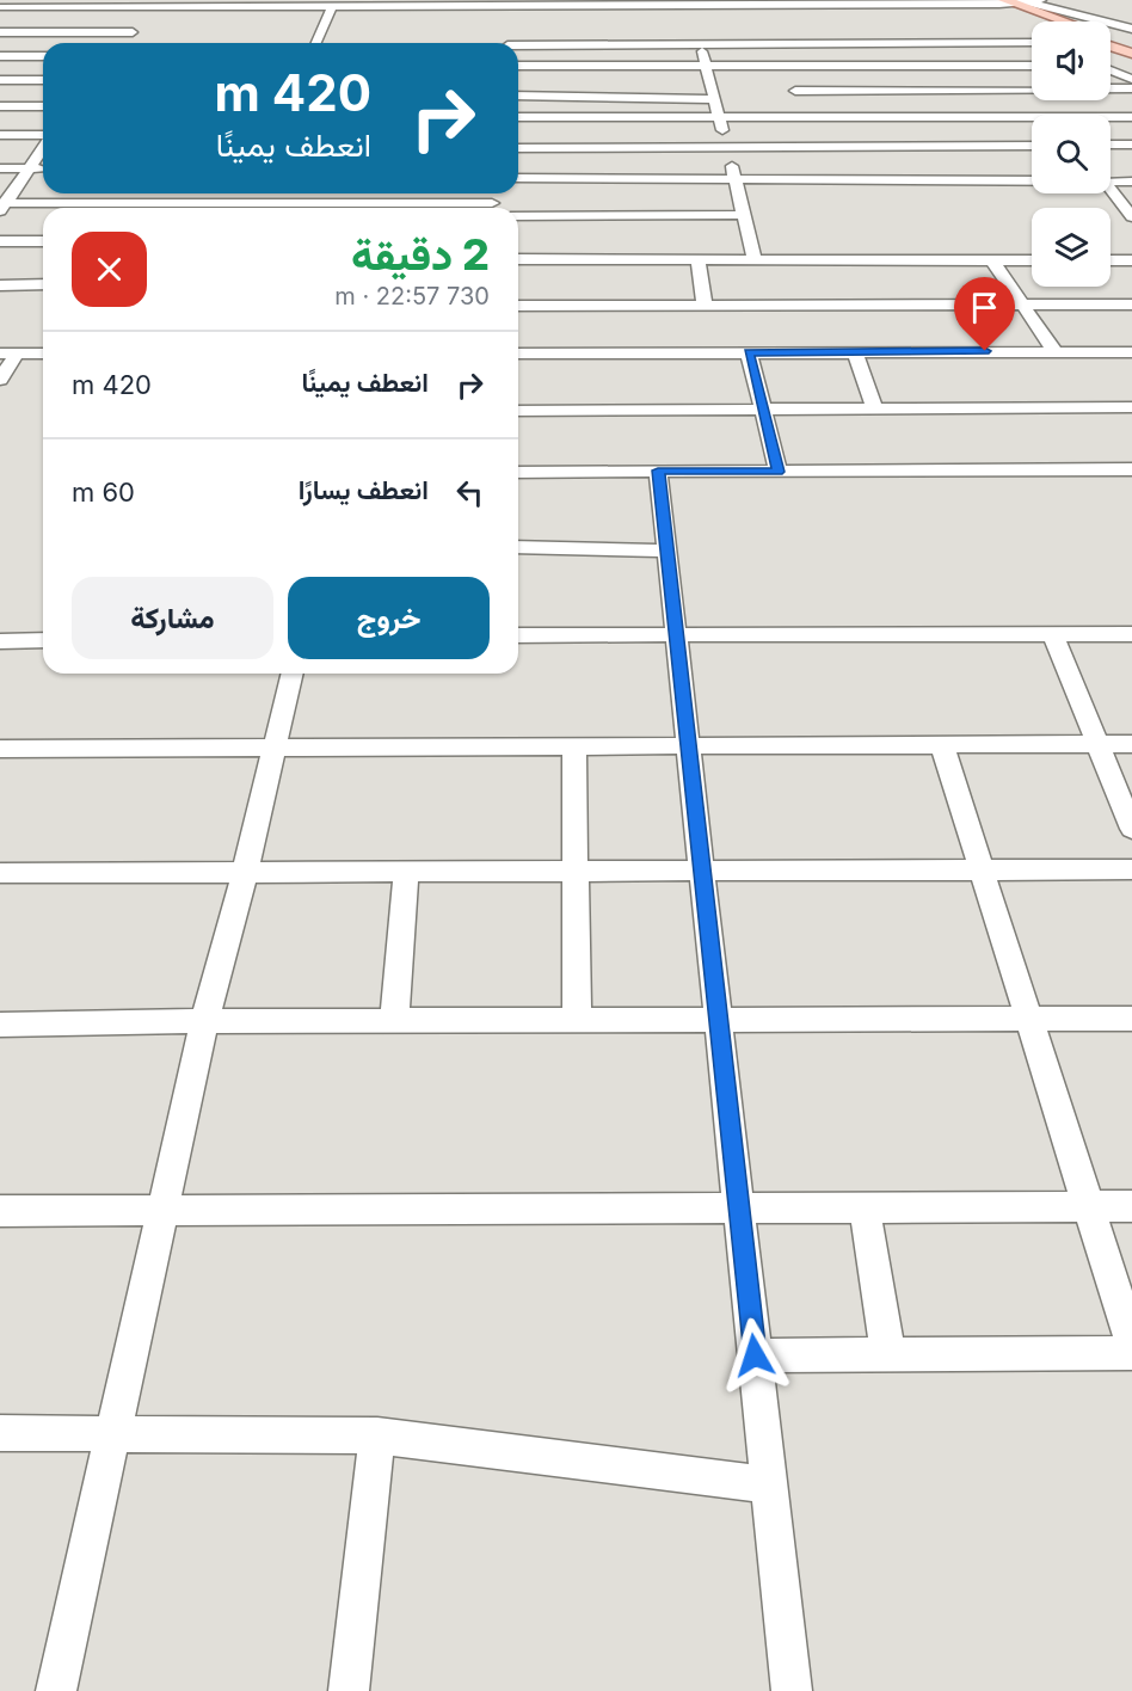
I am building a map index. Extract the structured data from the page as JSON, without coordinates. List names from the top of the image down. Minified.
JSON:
{"page":{"turn":["420 m","انعطف يمينًا"],"heading":["2 دقيقة","730 m · 22:57"],"list":[{"name":"انعطف يمينًا","value":"420 m"},{"name":"انعطف يسارًا","value":"60 m"}],"buttons":["خروج","مشاركة"]}}
